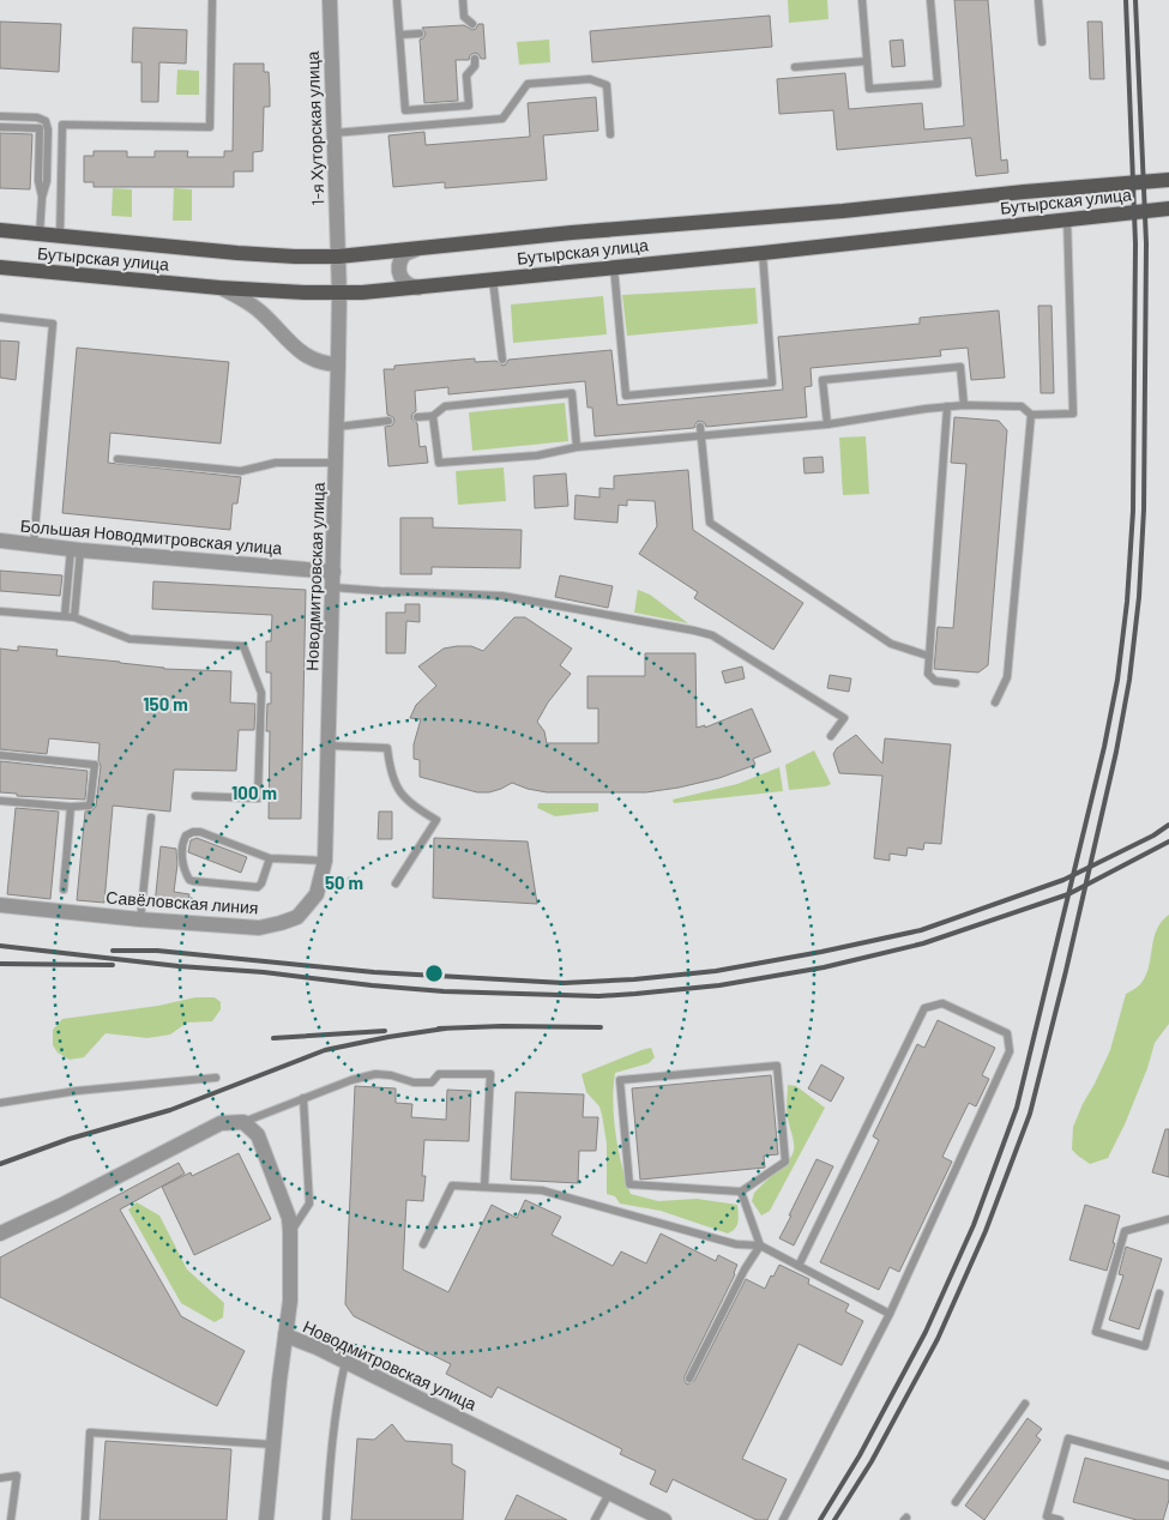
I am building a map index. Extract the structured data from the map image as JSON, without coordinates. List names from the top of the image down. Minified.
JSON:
{"streets":{"main road":["Бутырская улица"],"street":["1-я Хуторская улица","Большая Новодмитровская улица","Новодмитровская улица","Савёловская линия"]},"crossings":[["1-я Хуторская улица","Бутырская улица"],["1-я Хуторская улица","Новодмитровская улица"],["Бутырская улица","Новодмитровская улица"],["Большая Новодмитровская улица","Новодмитровская улица"],["Новодмитровская улица","Савёловская линия"]],"rings":["150 m","100 m","50 m"]}
